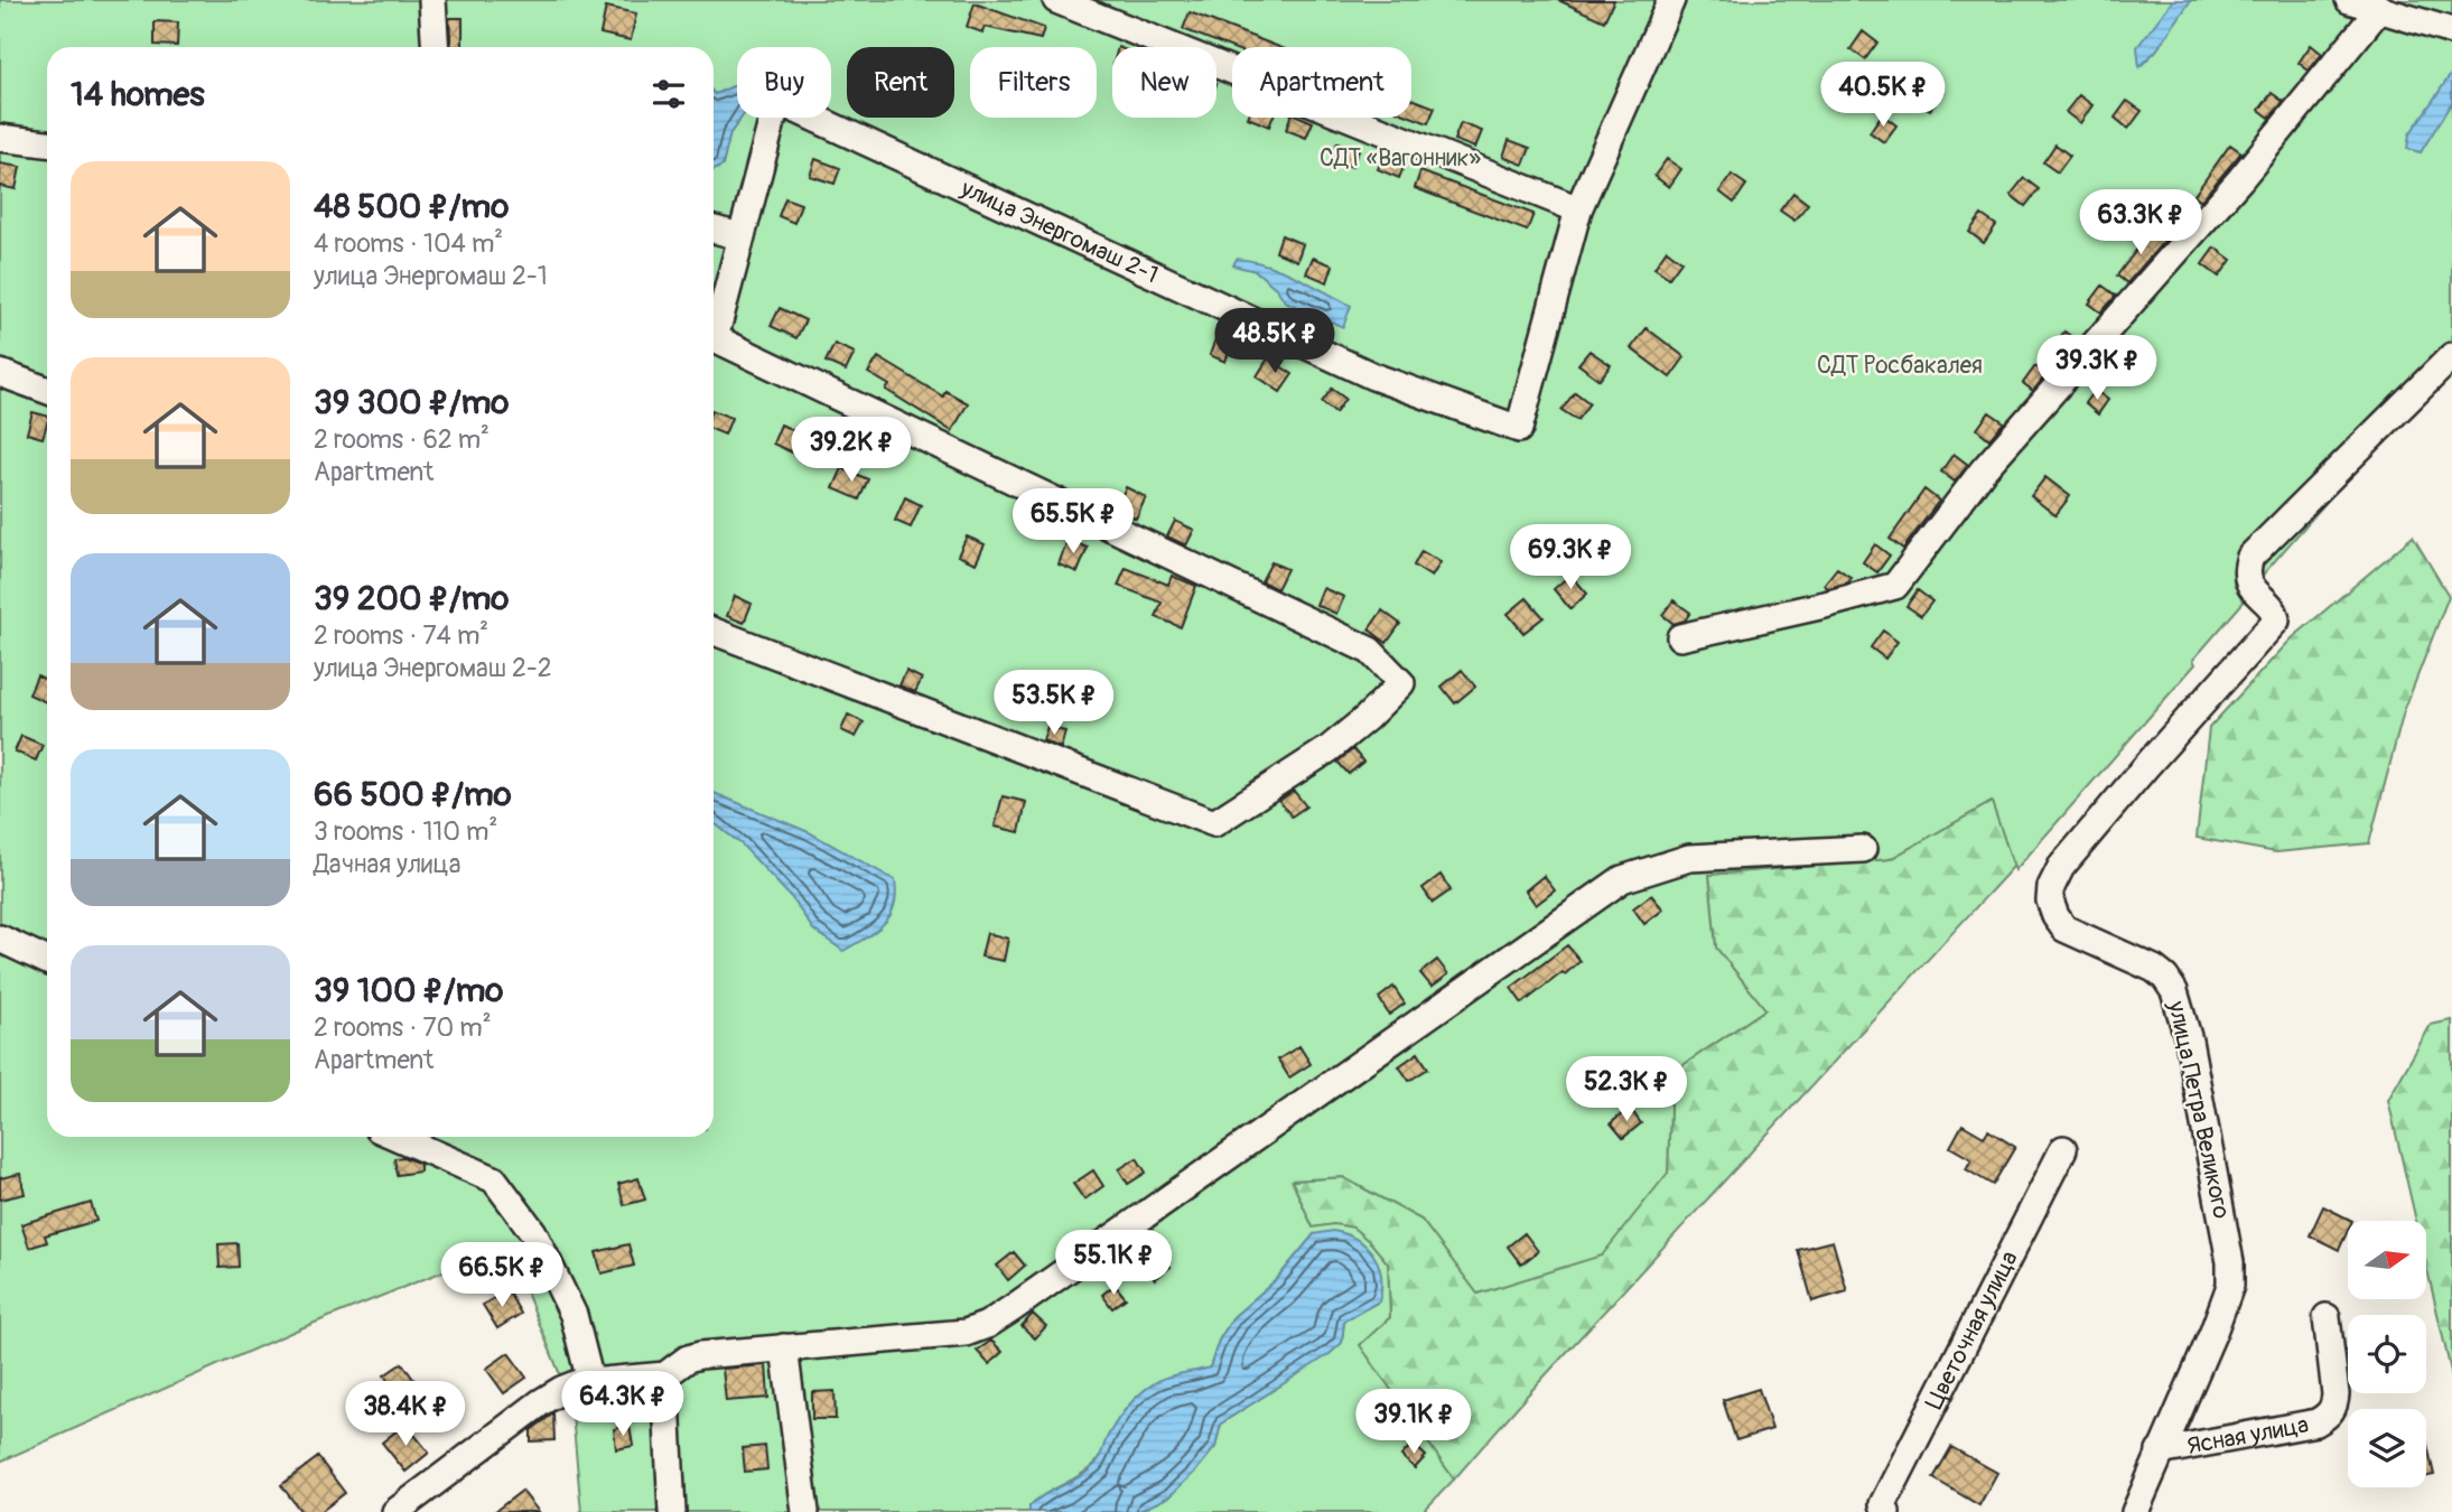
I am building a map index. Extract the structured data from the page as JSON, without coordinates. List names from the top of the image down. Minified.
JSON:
{"streets":{"street":["улица Энергомаш 2-1","улица Петра Великого","Цветочная улица","Ясная улица"]},"crossings":[["улица Петра Великого","Ясная улица"]],"parks":["СДТ «Вагонник»","СДТ Росбакалея"],"north":"right","page":{"chip":["Buy","Rent","Filters","New","Apartment"],"heading":"14 homes","price":["40.5K ₽","63.3K ₽","48.5K ₽","39.3K ₽","39.2K ₽","65.5K ₽","69.3K ₽","53.5K ₽","52.3K ₽","55.1K ₽","66.5K ₽","64.3K ₽","38.4K ₽","39.1K ₽"],"list":[{"name":"48 500 ₽/mo","note":"4 rooms · 104 m² · улица Энергомаш 2-1"},{"name":"39 300 ₽/mo","note":"2 rooms · 62 m² · Apartment"},{"name":"39 200 ₽/mo","note":"2 rooms · 74 m² · улица Энергомаш 2-2"},{"name":"66 500 ₽/mo","note":"3 rooms · 110 m² · Дачная улица"},{"name":"39 100 ₽/mo","note":"2 rooms · 70 m² · Apartment"}]}}
